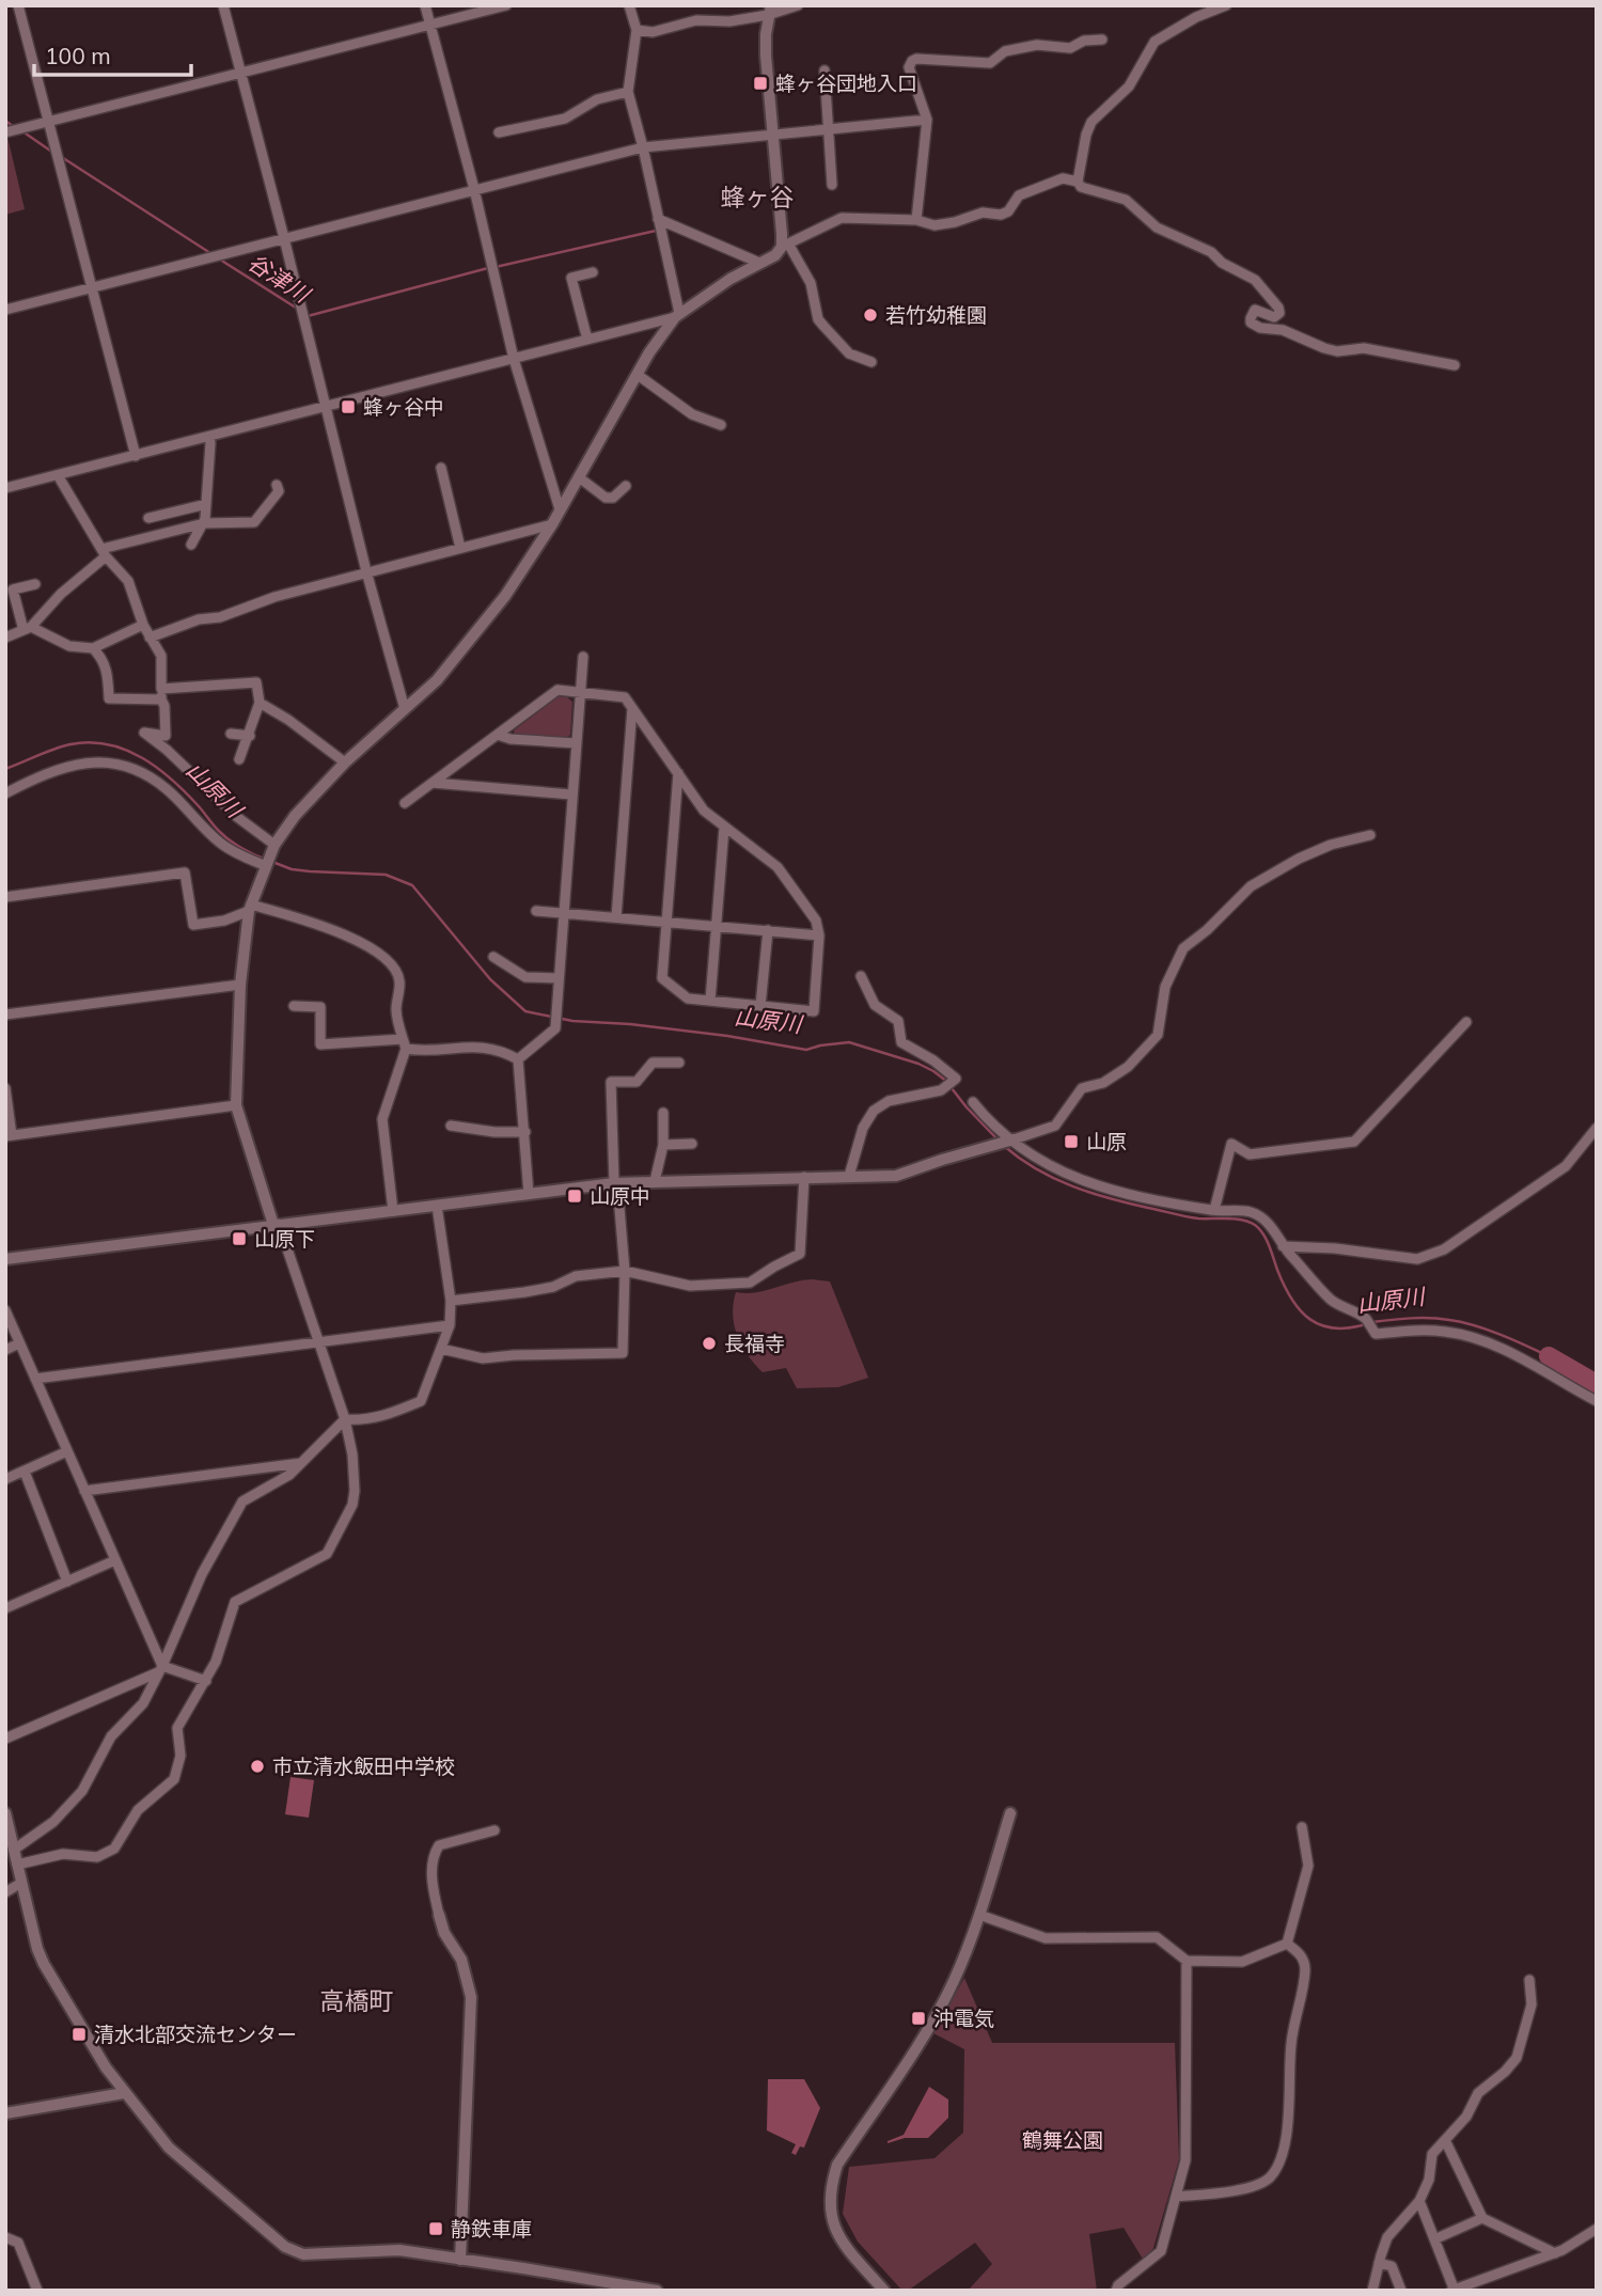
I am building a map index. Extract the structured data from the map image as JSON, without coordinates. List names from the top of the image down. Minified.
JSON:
{"districts":["蜂ヶ谷","高橋町"],"water":["谷津川","山原川"],"parks":["鶴舞公園"],"places":{"transit":["蜂ヶ谷団地入口","蜂ヶ谷中","山原","山原中","山原下","沖電気","清水北部交流センター","静鉄車庫"],"other":["若竹幼稚園","長福寺","市立清水飯田中学校"]},"scale_bar":"100 m"}
